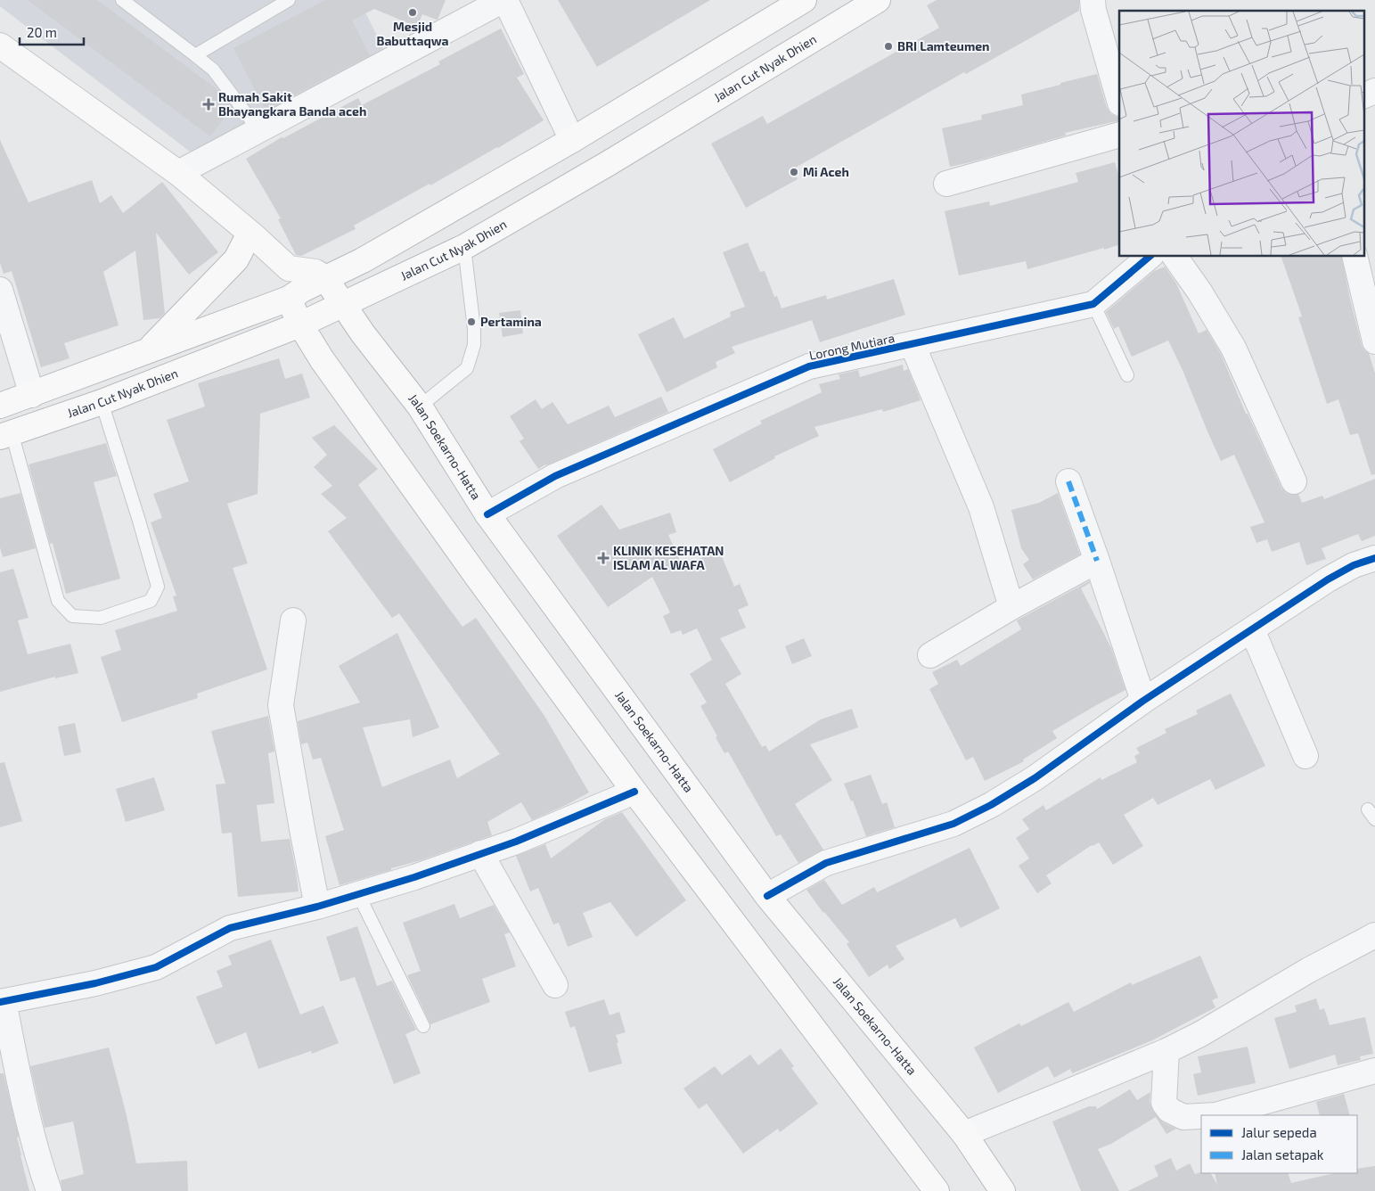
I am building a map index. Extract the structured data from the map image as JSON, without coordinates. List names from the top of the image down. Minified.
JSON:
{"streets":{"main road":["Jalan Cut Nyak Dhien","Jalan Soekarno-Hatta"],"street":["Lorong Mutiara"]},"crossings":[["Jalan Cut Nyak Dhien","Jalan Soekarno-Hatta"],["Lorong Mutiara","Jalan Soekarno-Hatta"]],"places":{"other":["Mesjid Babuttaqwa","BRI Lamteumen","Mi Aceh","Pertamina"],"health":["Rumah Sakit Bhayangkara Banda aceh","KLINIK KESEHATAN ISLAM AL WAFA"]},"legend":["Jalur sepeda","Jalan setapak"],"scale_bar":"20 m"}
